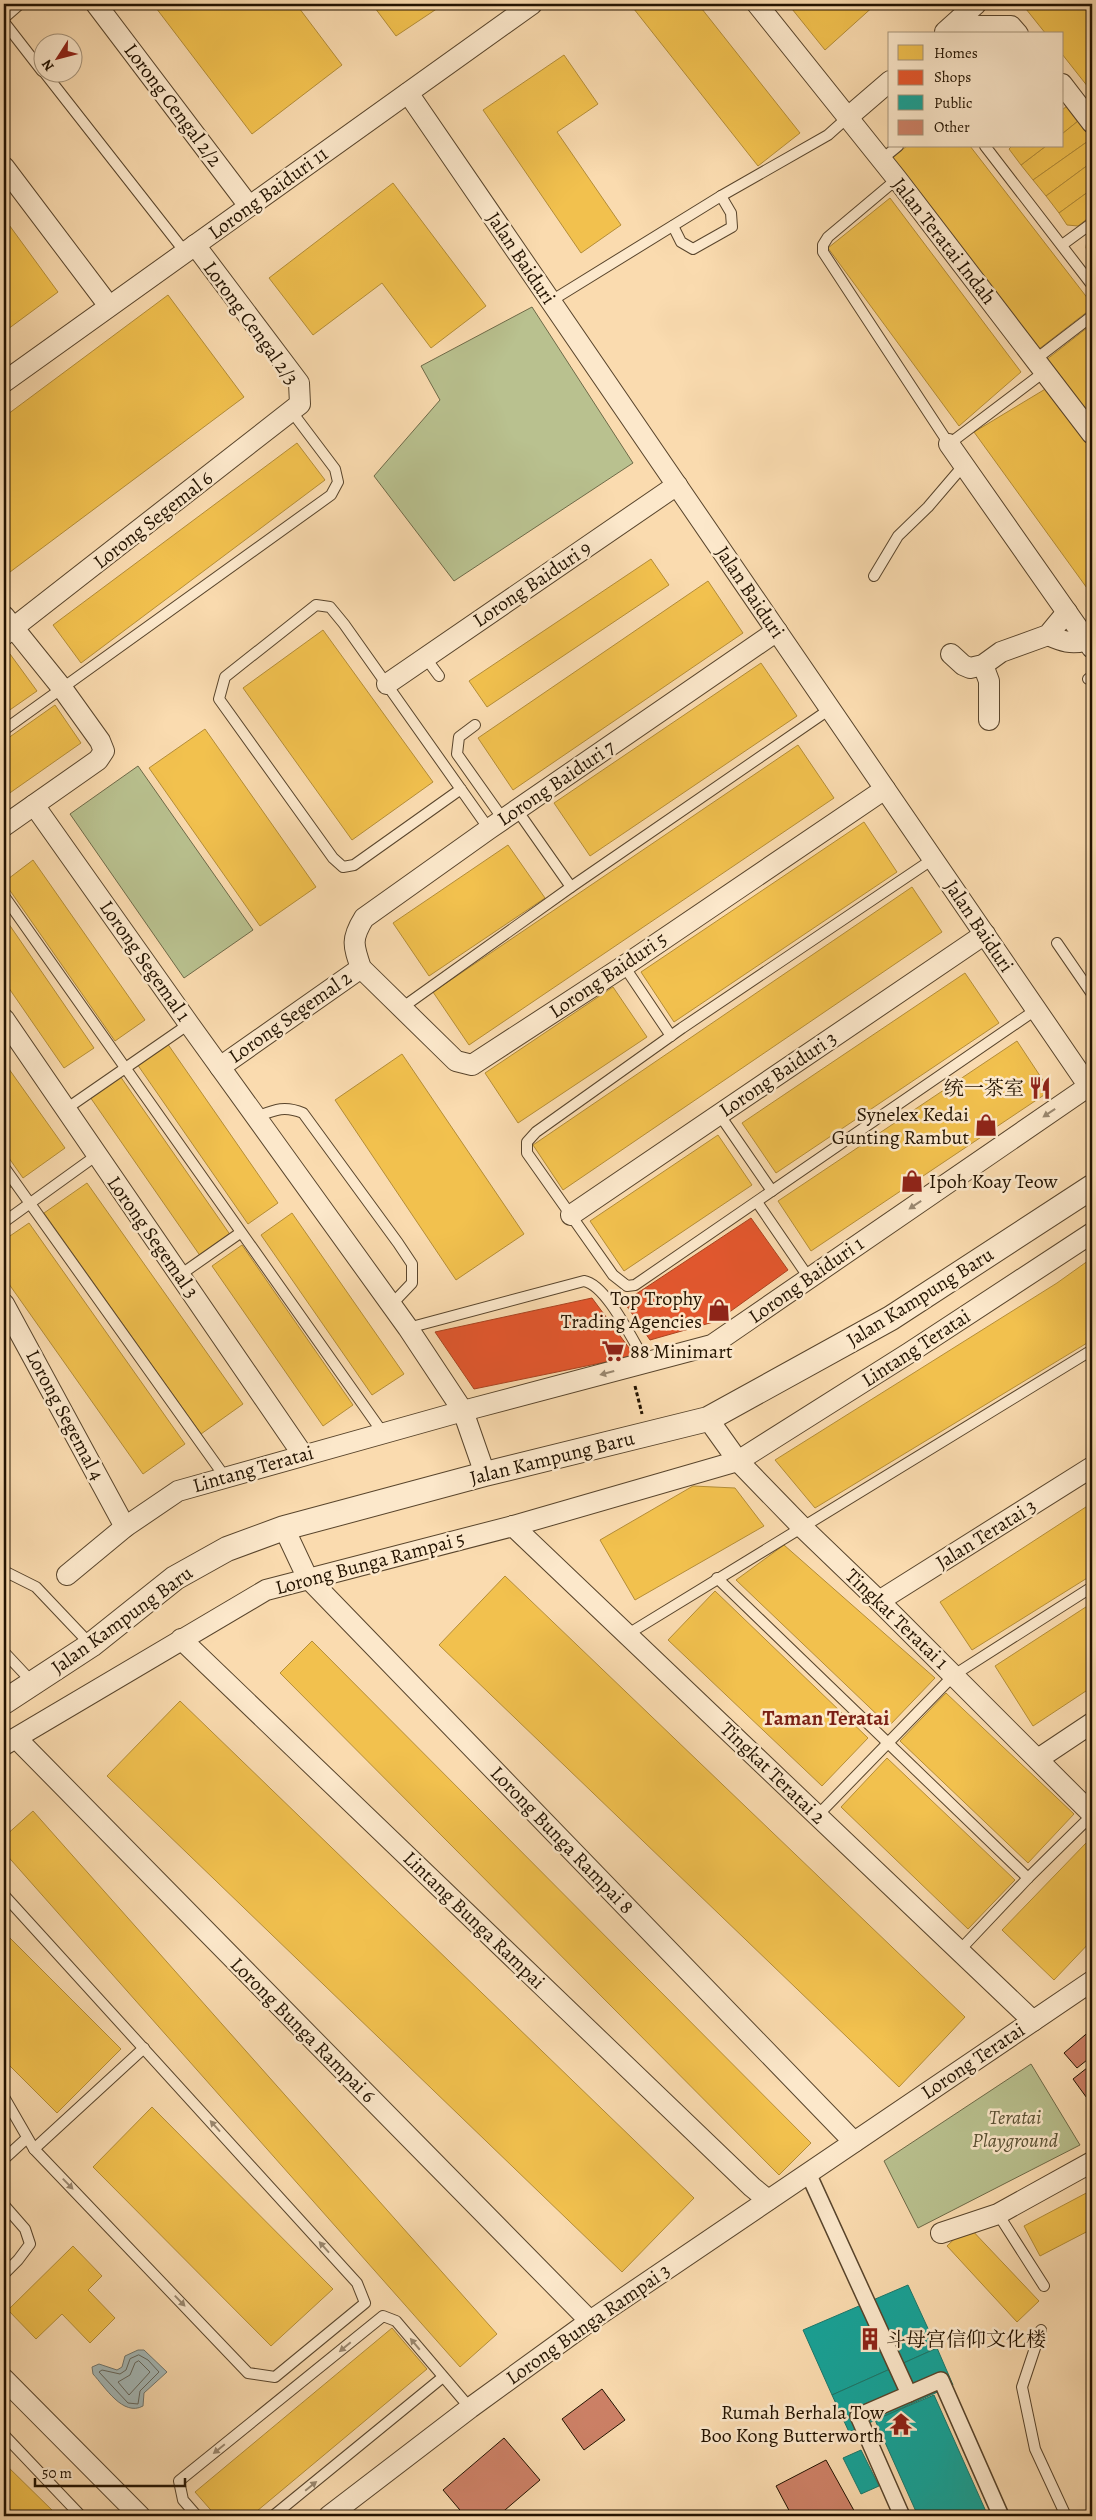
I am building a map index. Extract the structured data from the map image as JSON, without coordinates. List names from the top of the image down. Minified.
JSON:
{"streets":{"street":["Lorong Cengal 2/2","Lorong Baiduri 11","Jalan Teratai Indah","Jalan Baiduri","Lorong Cengal 2/3","Lorong Segemal 6","Lorong Baiduri 9","Lorong Baiduri 7","Lorong Segemal 1","Lorong Baiduri 5","Lorong Segemal 2","Lorong Baiduri 3","Lorong Segemal 3","Lorong Baiduri 1","Jalan Kampung Baru","Lintang Teratai","Lorong Segemal 4","Jalan Teratai 3","Lorong Bunga Rampai 5","Tingkat Teratai 1","Tingkat Teratai 2","Lorong Bunga Rampai 8","Lintang Bunga Rampai","Lorong Bunga Rampai 6","Lorong Teratai","Lorong Bunga Rampai 3"]},"crossings":[["Lorong Cengal 2/2","Lorong Baiduri 11"],["Lorong Baiduri 11","Jalan Baiduri"],["Lorong Baiduri 11","Lorong Cengal 2/3"],["Jalan Baiduri","Lorong Baiduri 9"],["Jalan Baiduri","Lorong Baiduri 7"],["Jalan Baiduri","Lorong Baiduri 5"],["Jalan Baiduri","Lorong Baiduri 3"],["Jalan Baiduri","Lorong Baiduri 1"],["Lorong Cengal 2/3","Lorong Segemal 6"],["Lorong Baiduri 7","Lorong Baiduri 5"],["Lorong Segemal 1","Lorong Segemal 2"],["Lorong Segemal 1","Lorong Baiduri 1"],["Lorong Segemal 1","Jalan Kampung Baru"],["Lorong Segemal 1","Lintang Teratai"],["Lorong Baiduri 5","Lorong Segemal 2"],["Lorong Segemal 3","Lintang Teratai"],["Lorong Baiduri 1","Lintang Teratai"],["Jalan Kampung Baru","Tingkat Teratai 1"],["Jalan Kampung Baru","Lorong Bunga Rampai 8"],["Lintang Teratai","Lorong Segemal 4"],["Lintang Teratai","Lorong Bunga Rampai 5"],["Lintang Teratai","Tingkat Teratai 1"],["Jalan Teratai 3","Tingkat Teratai 1"],["Lorong Bunga Rampai 5","Tingkat Teratai 1"],["Lorong Bunga Rampai 5","Tingkat Teratai 2"],["Lorong Bunga Rampai 5","Lorong Bunga Rampai 8"],["Lorong Bunga Rampai 5","Lintang Bunga Rampai"],["Lorong Bunga Rampai 5","Lorong Bunga Rampai 6"],["Tingkat Teratai 2","Lorong Teratai"],["Lorong Bunga Rampai 8","Lorong Teratai"],["Lorong Bunga Rampai 8","Lorong Bunga Rampai 3"],["Lintang Bunga Rampai","Lorong Bunga Rampai 3"],["Lorong Bunga Rampai 6","Lorong Bunga Rampai 3"],["Lorong Teratai","Lorong Bunga Rampai 3"]],"one_way":["Lorong Baiduri 1"],"districts":["Taman Teratai"],"parks":["Teratai Playground"],"places":{"restaurant":["统一茶室"],"shop":["Synelex Kedai Gunting Rambut","Ipoh Koay Teow","Top Trophy Trading Agencies"],"supermarket":["88 Minimart"],"building":["斗母宫信仰文化楼"],"temple":["Rumah Berhala Tow Boo Kong Butterworth"]},"legend":["Homes","Shops","Public","Other"],"scale_bar":"50 m","north":"bottom left"}
